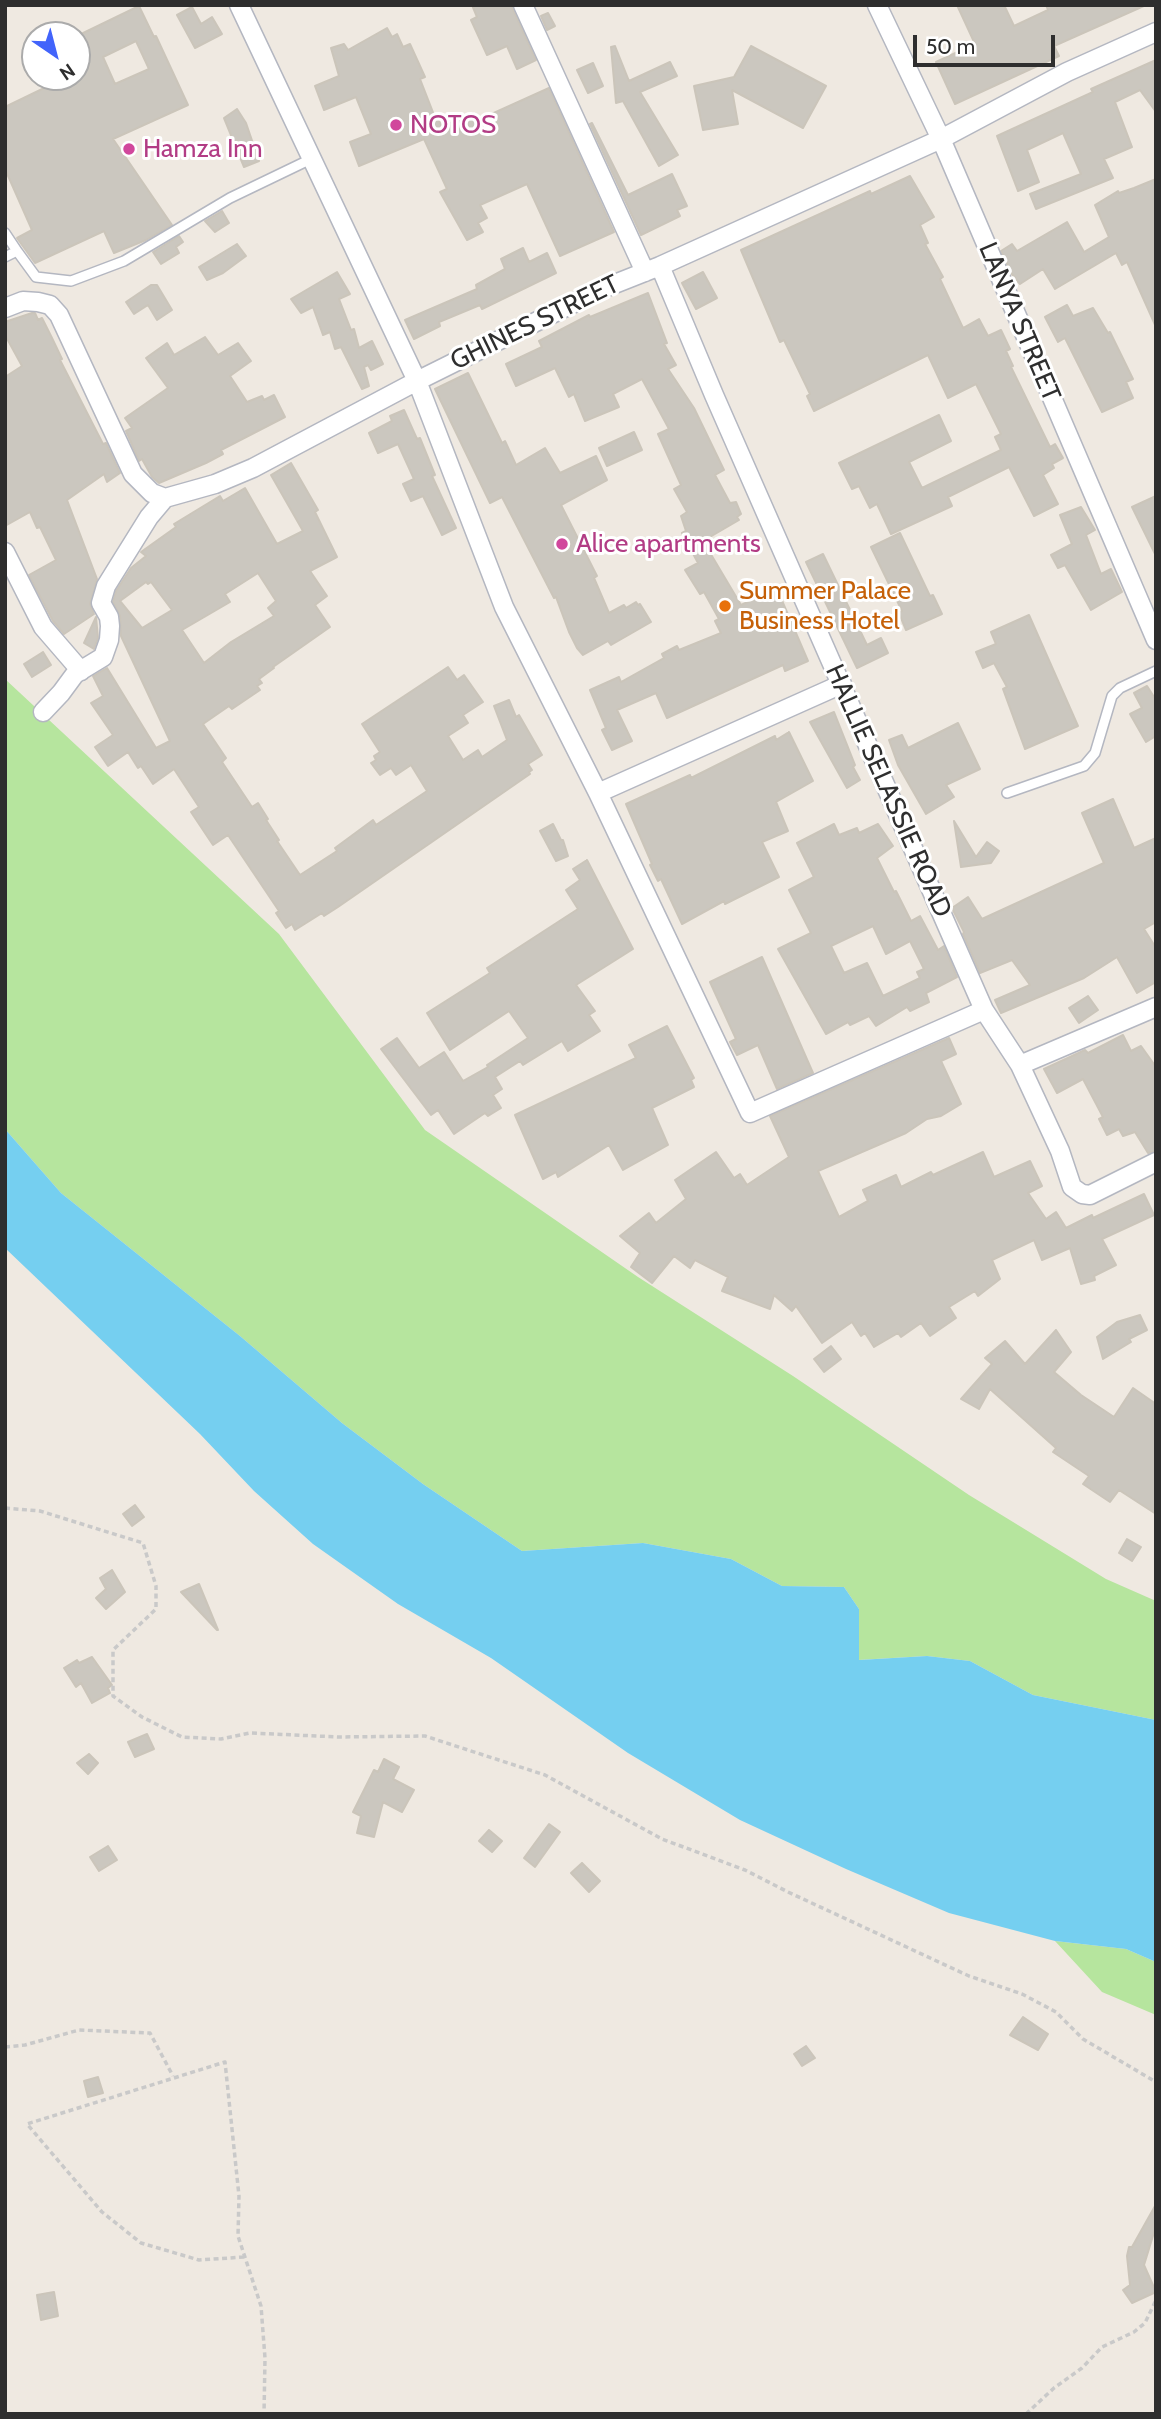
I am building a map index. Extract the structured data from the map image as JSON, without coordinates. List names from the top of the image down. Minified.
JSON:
{"streets":{"street":["LANYA STREET","GHINES STREET","HALLIE SELASSIE ROAD"]},"crossings":[["LANYA STREET","GHINES STREET"],["GHINES STREET","HALLIE SELASSIE ROAD"]],"places":["NOTOS","Hamza Inn","Alice apartments","Summer Palace Business Hotel"],"scale_bar":"50 m","north":"bottom right"}
